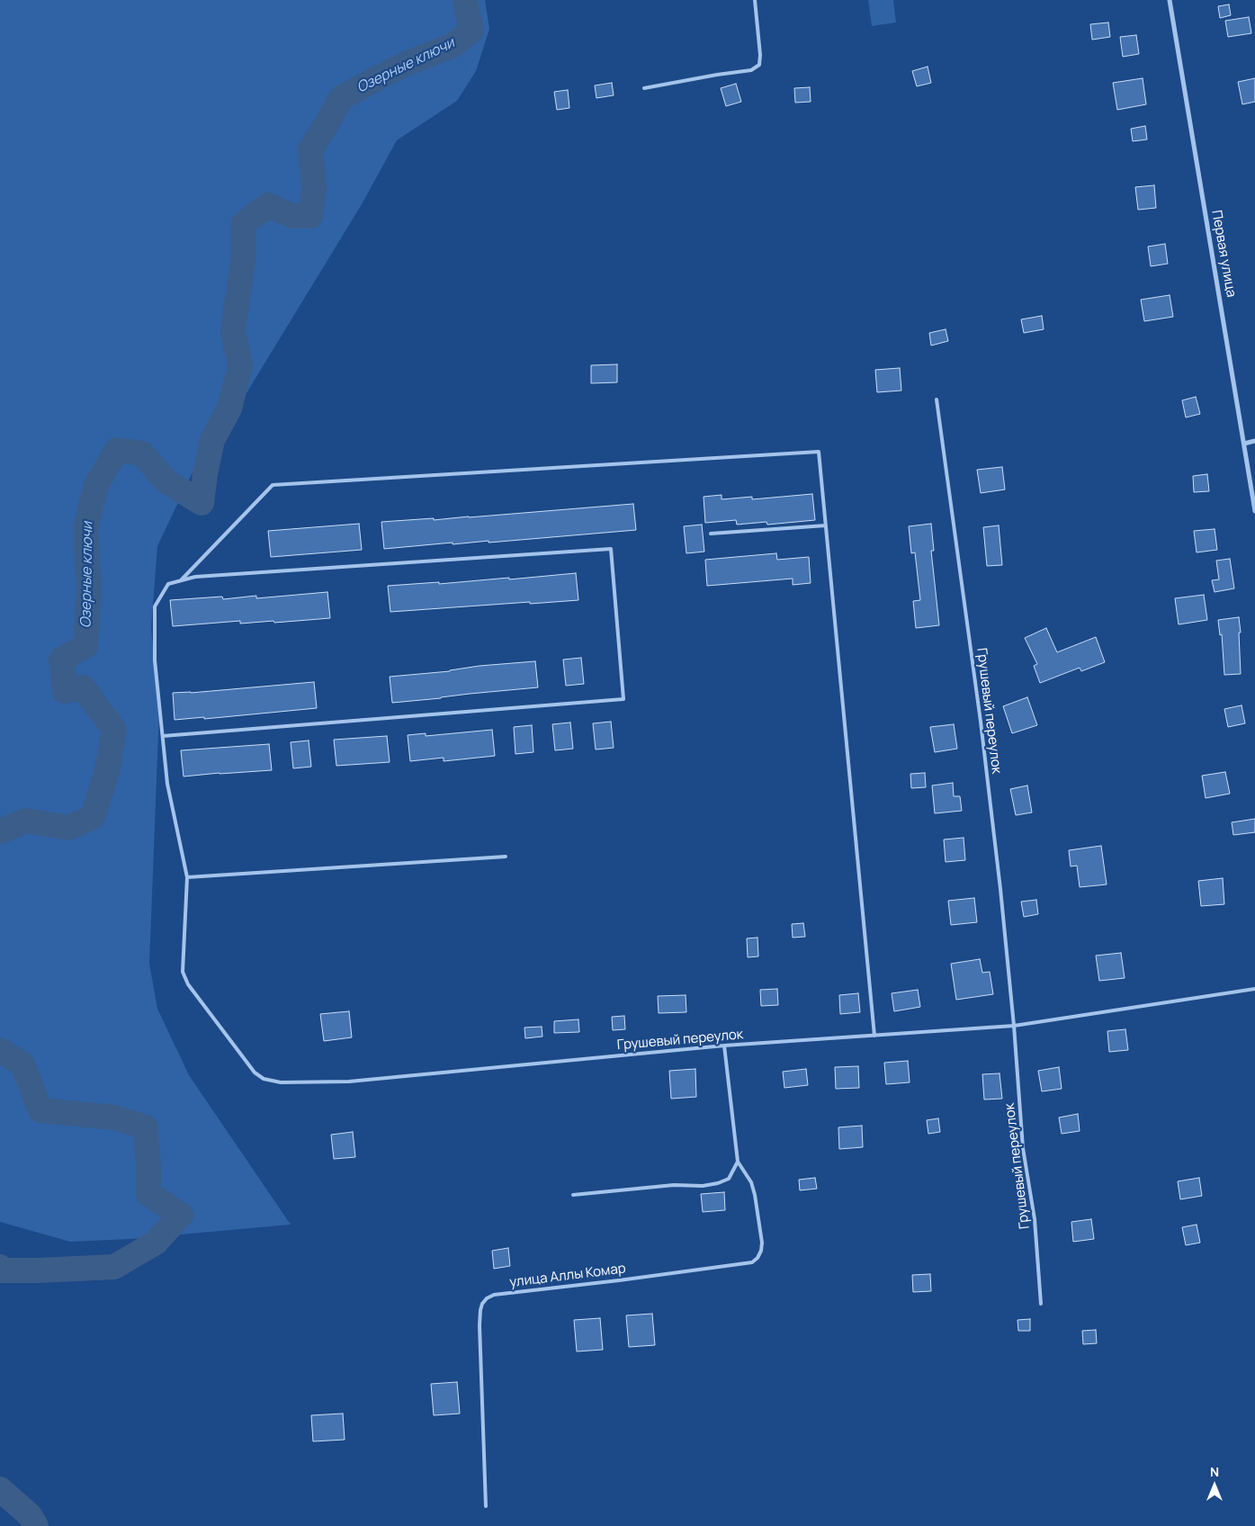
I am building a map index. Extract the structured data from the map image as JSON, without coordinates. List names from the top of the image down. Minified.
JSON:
{"streets":{"street":["Первая улица"],"lane":["Грушевый переулок","улица Аллы Комар"]},"water":["Озерные ключи"],"north":"top"}
